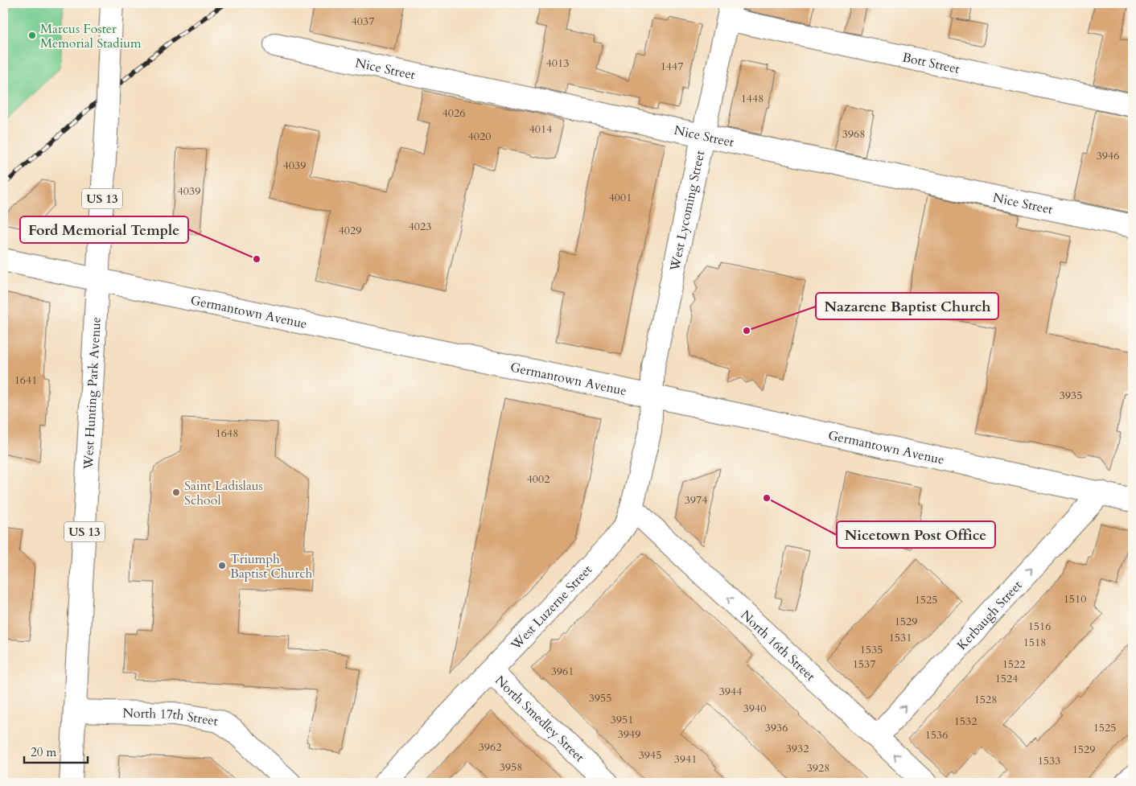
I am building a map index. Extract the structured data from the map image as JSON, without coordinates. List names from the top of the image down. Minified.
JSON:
{"streets":{"street":["Bott Street","Nice Street","US 13","West Lycoming Street","Germantown Avenue","West Hunting Park Avenue","West Luzerne Street","Kerbaugh Street","North 16th Street","North 17th Street","North Smedley Street"]},"crossings":[["Bott Street","West Lycoming Street"],["Nice Street","West Lycoming Street"],["West Lycoming Street","Germantown Avenue"],["West Lycoming Street","West Luzerne Street"],["Germantown Avenue","West Hunting Park Avenue"],["Germantown Avenue","West Luzerne Street"],["Germantown Avenue","Kerbaugh Street"],["West Hunting Park Avenue","North 17th Street"],["West Luzerne Street","North 16th Street"],["West Luzerne Street","North Smedley Street"],["Kerbaugh Street","North 16th Street"]],"one_way":["Kerbaugh Street","North 16th Street"],"places":["Marcus Foster Memorial Stadium","Ford Memorial Temple","Nazarene Baptist Church","Saint Ladislaus School","Nicetown Post Office","Triumph Baptist Church"],"house_numbers":["4037","4013","1447","1448","4026","4014","3968","4020","3946","4039","4039","4001","4023","4029","1641","3935","1648","4002","3974","1510","1525","1529","1516","1531","1518","1535","1537","1522","3961","1524","3944","3955","1528","3940","3951","1532","3936","1525","3949","1536","3962","3932","1529","3945","3941","1533","3958","3928"],"scale_bar":"20 m"}
